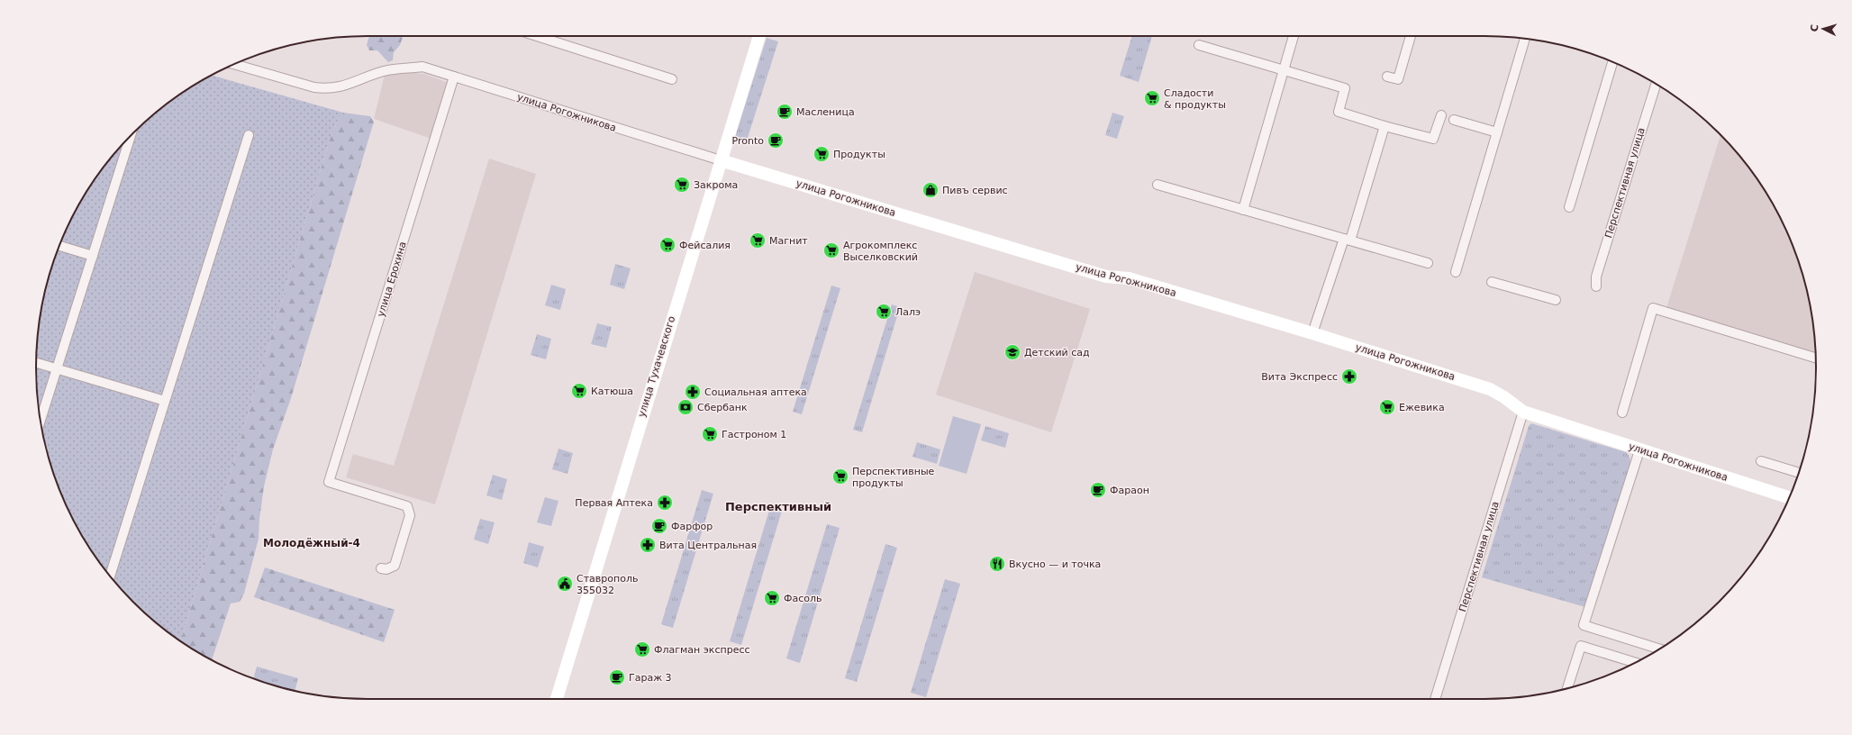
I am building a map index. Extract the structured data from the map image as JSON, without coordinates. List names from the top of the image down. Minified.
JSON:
{"streets":{"street":["улица Рогожникова","Перспективная улица","улица Ерохина","улица Тухачевского"]},"crossings":[["улица Рогожникова","Перспективная улица"],["улица Рогожникова","улица Ерохина"],["улица Рогожникова","улица Тухачевского"]],"districts":["Перспективный","Молодёжный-4"],"places":{"supermarket":["Сладости & продукты","Продукты","Закрома","Магнит","Фейсалия","Агрокомплекс Выселковский","Лалэ","Катюша","Ежевика","Гастроном 1","Перспективные продукты","Фасоль","Флагман экспресс"],"cafe":["Масленица","Pronto","Фараон","Фарфор","Гараж 3"],"shop":["Пивъ сервис"],"school or university":["Детский сад"],"pharmacy":["Вита Экспресс","Социальная аптека","Первая Аптека","Вита Центральная"],"bank":["Сбербанк"],"restaurant":["Вкусно — и точка"],"public building":["Ставрополь 355032"]},"north":"left"}
